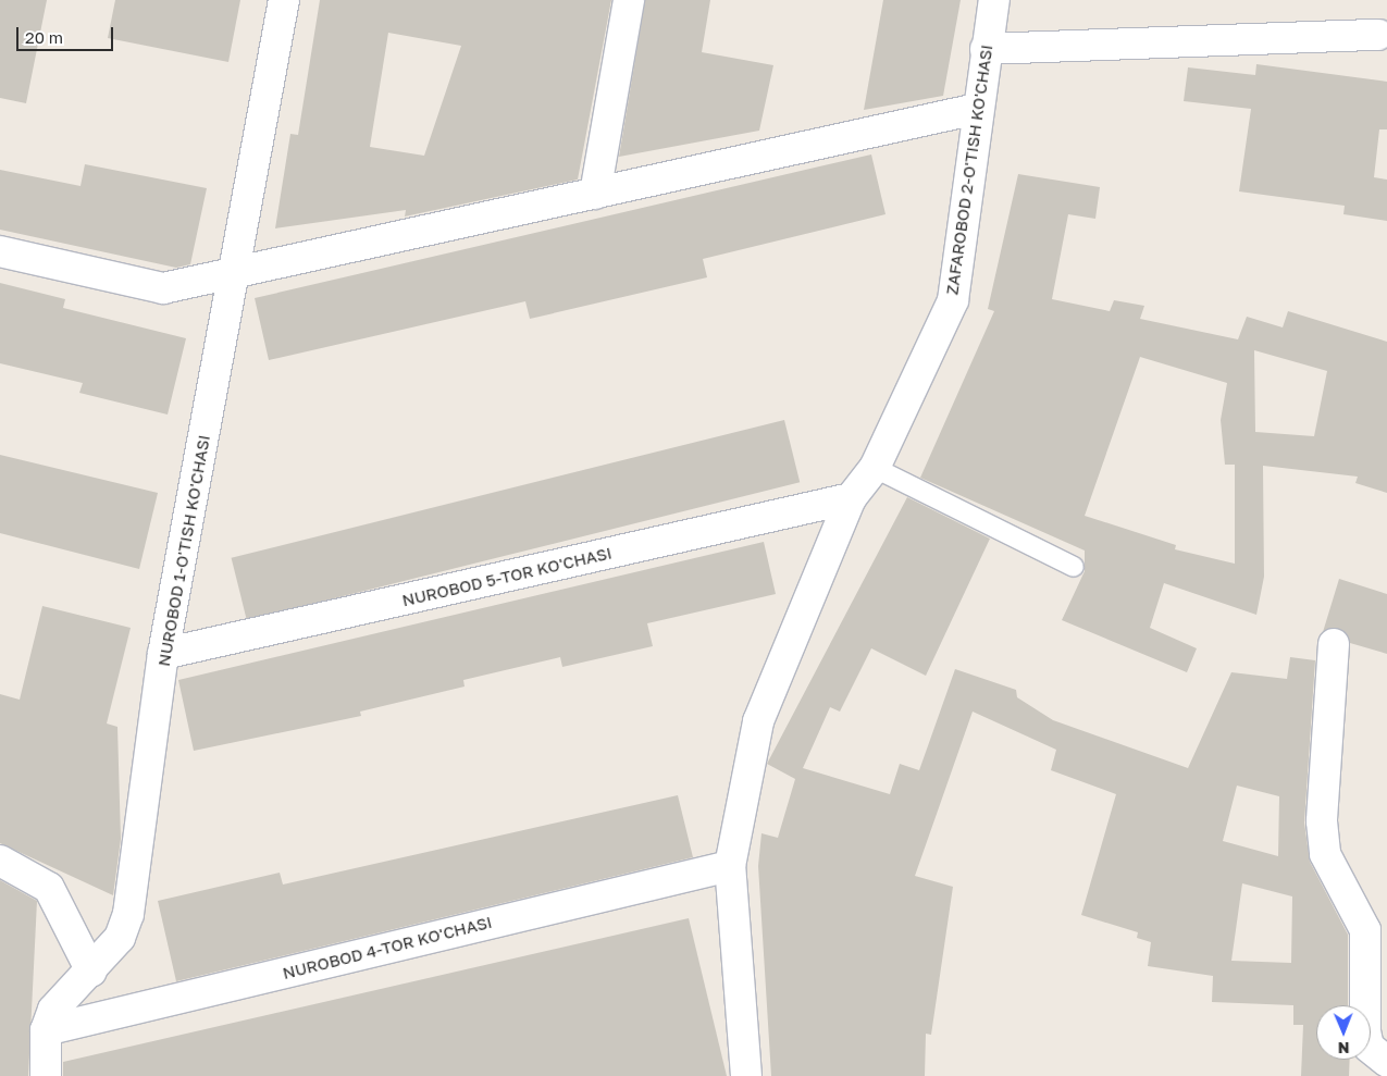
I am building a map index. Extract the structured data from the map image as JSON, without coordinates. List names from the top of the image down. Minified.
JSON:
{"streets":{"street":["ZAFAROBOD 2-O'TISH KO'CHASI","NUROBOD 1-O'TISH KO'CHASI","NUROBOD 5-TOR KO'CHASI","NUROBOD 4-TOR KO'CHASI"]},"crossings":[["ZAFAROBOD 2-O'TISH KO'CHASI","NUROBOD 5-TOR KO'CHASI"],["ZAFAROBOD 2-O'TISH KO'CHASI","NUROBOD 4-TOR KO'CHASI"],["NUROBOD 1-O'TISH KO'CHASI","NUROBOD 5-TOR KO'CHASI"],["NUROBOD 1-O'TISH KO'CHASI","NUROBOD 4-TOR KO'CHASI"]],"scale_bar":"20 m","north":"bottom"}
